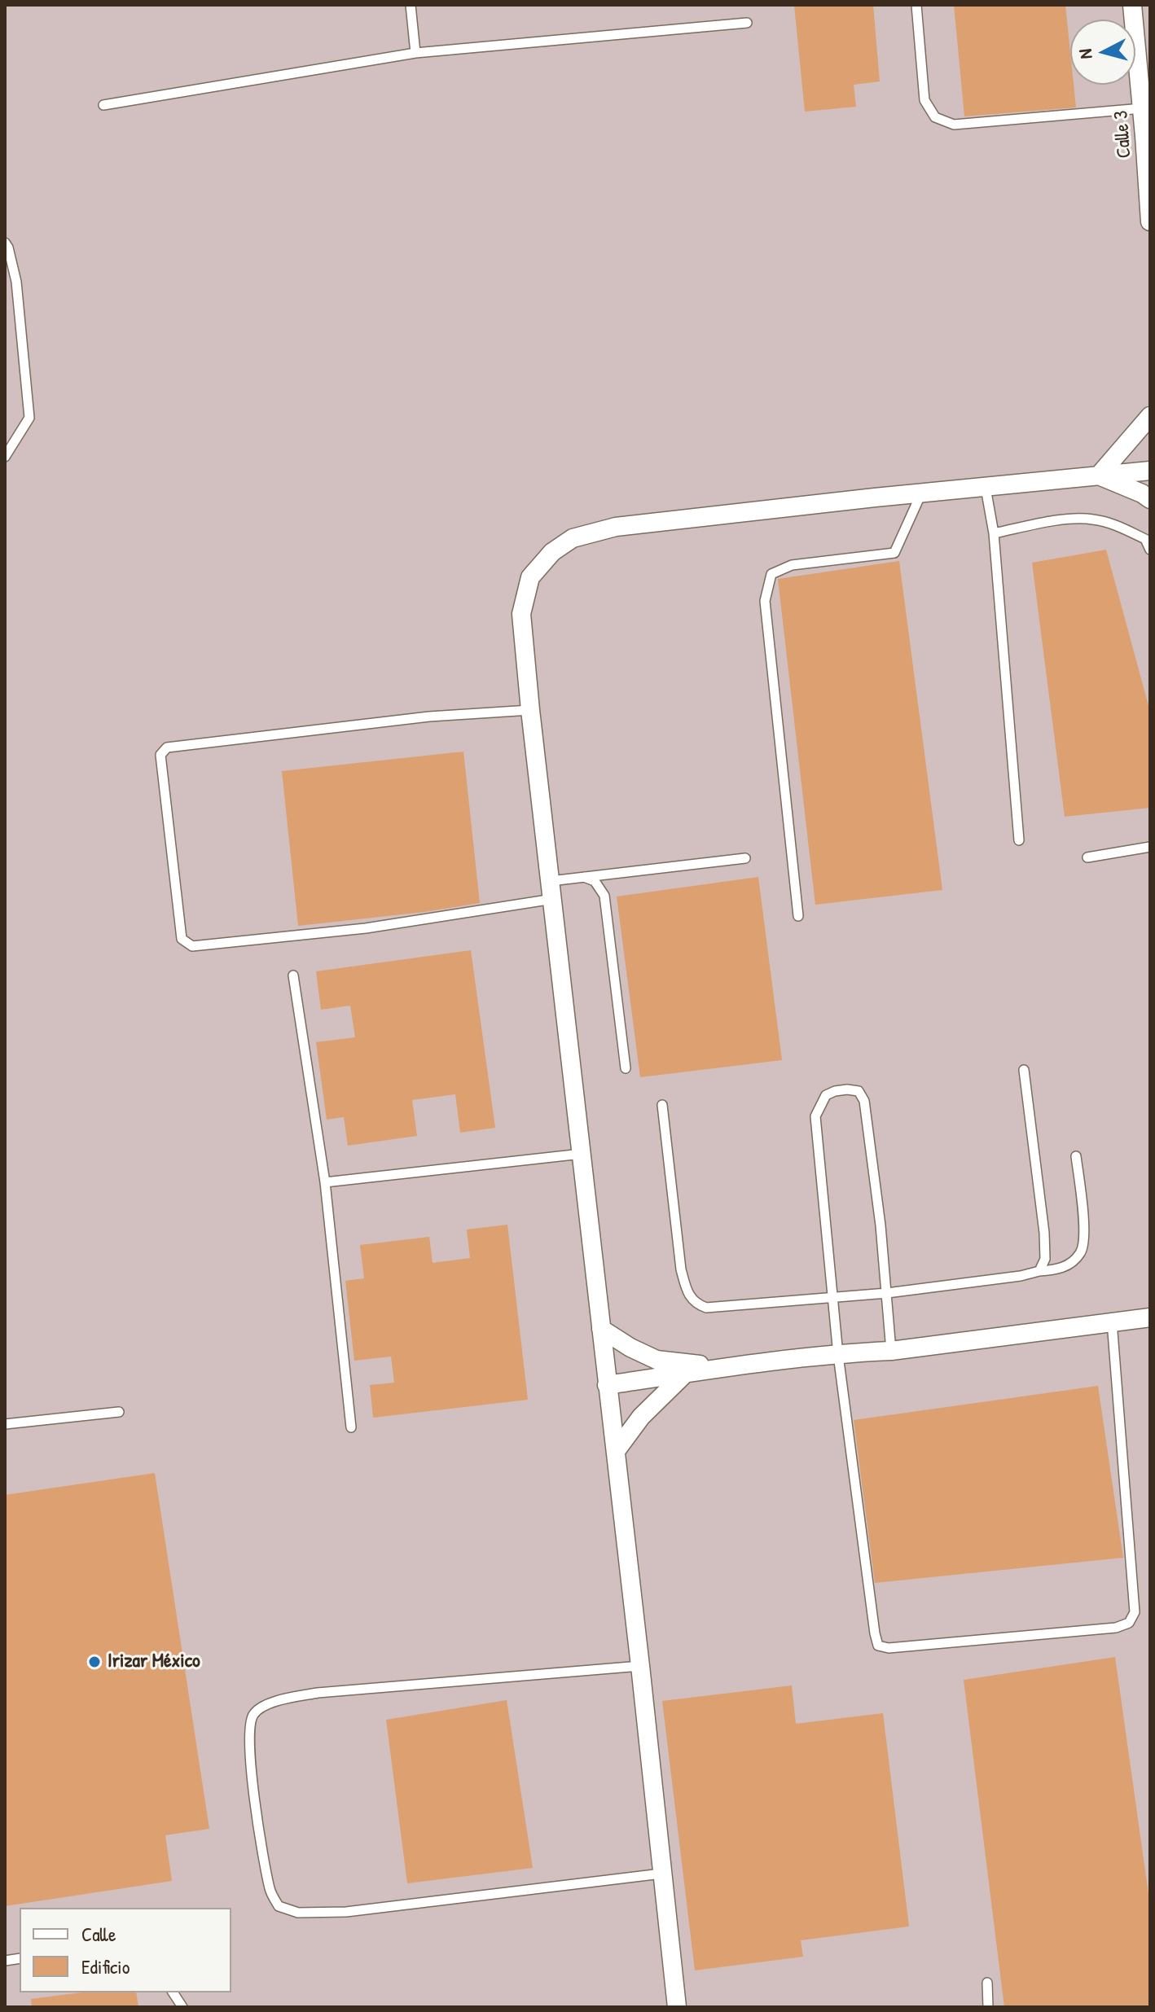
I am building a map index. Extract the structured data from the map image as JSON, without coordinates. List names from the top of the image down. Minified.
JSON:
{"streets":{"street":["Calle 3"]},"places":["Irizar México"],"legend":["Calle","Edificio"],"north":"left"}
